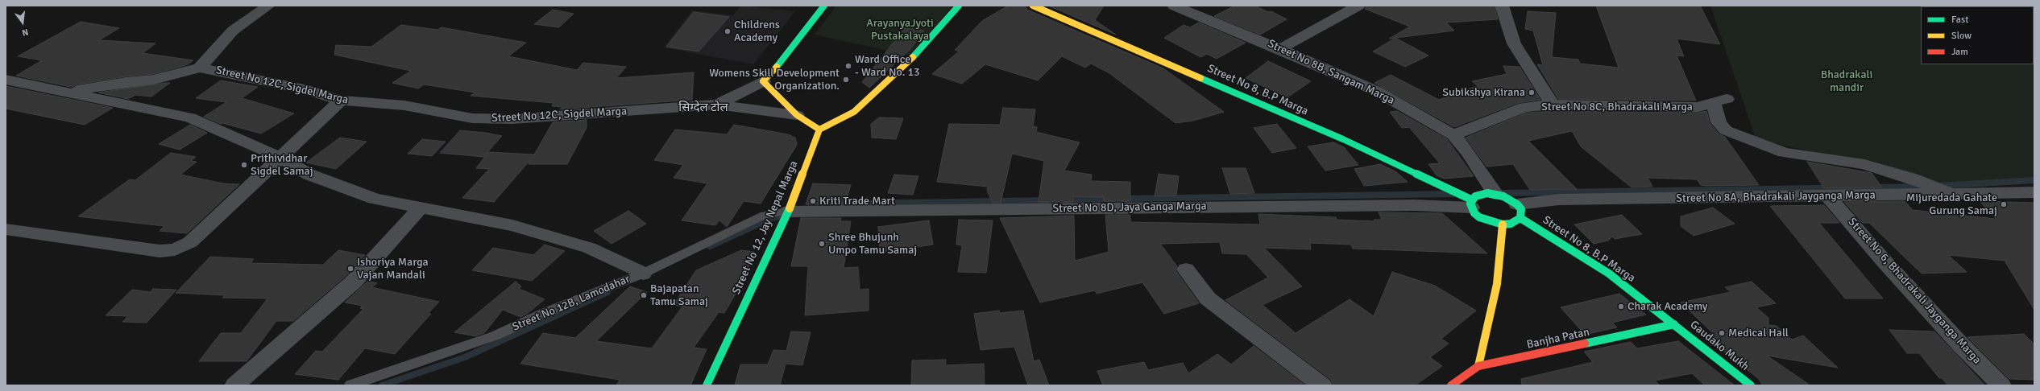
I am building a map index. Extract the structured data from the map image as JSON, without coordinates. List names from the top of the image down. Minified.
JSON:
{"streets":{"main road":["Street No 8, B.P Marga","Street No 12, Jay Nepal Marga","Banjha Patan","Gaudako Mukh"],"street":["Street No 8B, Sangam Marga","Street No 12C, Sigdel Marga","Street No 8C, Bhadrakali Marga","Street No 8A, Bhadrakali Jayganga Marga","Street No 8D, Jaya Ganga Marga","Street No 6, Bhadrakali Jayganga Marga"],"lane":["Street No 12B, Lamodahar"]},"crossings":[["Street No 8B, Sangam Marga","Street No 8, B.P Marga"],["Street No 8B, Sangam Marga","Street No 8C, Bhadrakali Marga"],["Street No 8, B.P Marga","Street No 8A, Bhadrakali Jayganga Marga"],["Street No 8, B.P Marga","Street No 8D, Jaya Ganga Marga"],["Street No 8, B.P Marga","Banjha Patan"],["Street No 8, B.P Marga","Gaudako Mukh"],["Street No 8C, Bhadrakali Marga","Street No 8A, Bhadrakali Jayganga Marga"],["Street No 8A, Bhadrakali Jayganga Marga","Street No 6, Bhadrakali Jayganga Marga"],["Street No 8D, Jaya Ganga Marga","Street No 12, Jay Nepal Marga"],["Street No 8D, Jaya Ganga Marga","Street No 12B, Lamodahar"],["Street No 12, Jay Nepal Marga","Street No 12B, Lamodahar"],["Banjha Patan","Gaudako Mukh"]],"districts":["सिग्देल टोल"],"parks":["ArayanyaJyoti Pustakalaya","Bhadrakali mandir"],"places":["Childrens Academy","Ward Office - Ward No. 13","Womens Skill Development Organization.","Subikshya Kirana","Prithividhar Sigdel Samaj","Kriti Trade Mart","Mijuredada Gahate Gurung Samaj","Shree Bhujunh Umpo Tamu Samaj","Ishoriya Marga Vajan Mandali","Bajapatan Tamu Samaj","Charak Academy","Medical Hall"],"legend":["Fast","Slow","Jam"],"north":"bottom"}
